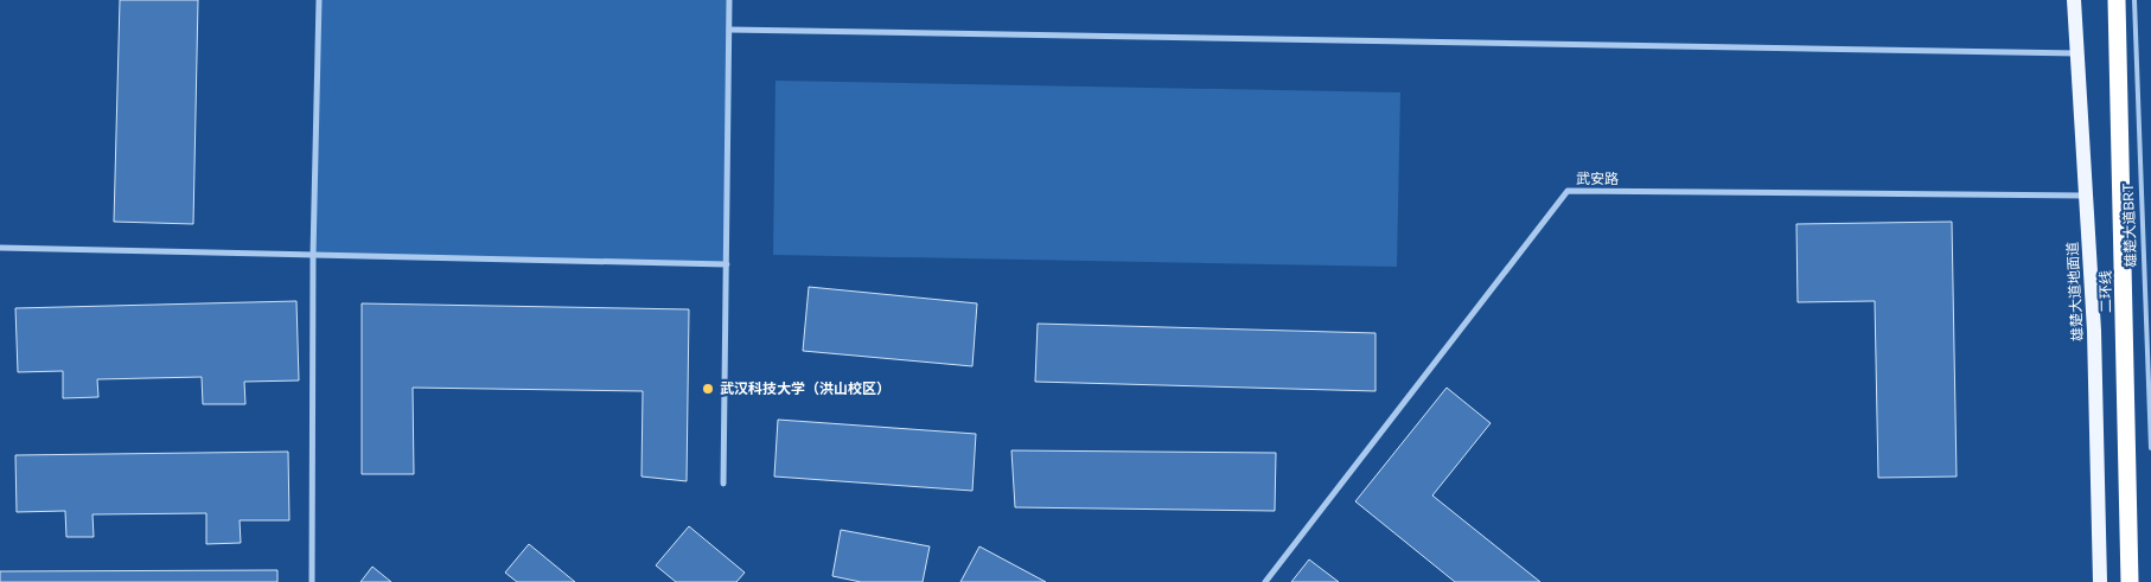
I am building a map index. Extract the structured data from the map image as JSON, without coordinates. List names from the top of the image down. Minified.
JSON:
{"streets":{"highway":["二环线"],"main road":["雄楚大道地面道"],"street":["武安路"],"lane":["雄楚大道BRT"]},"crossings":[["武安路","雄楚大道地面道"]],"places":["武汉科技大学（洪山校区）"]}
